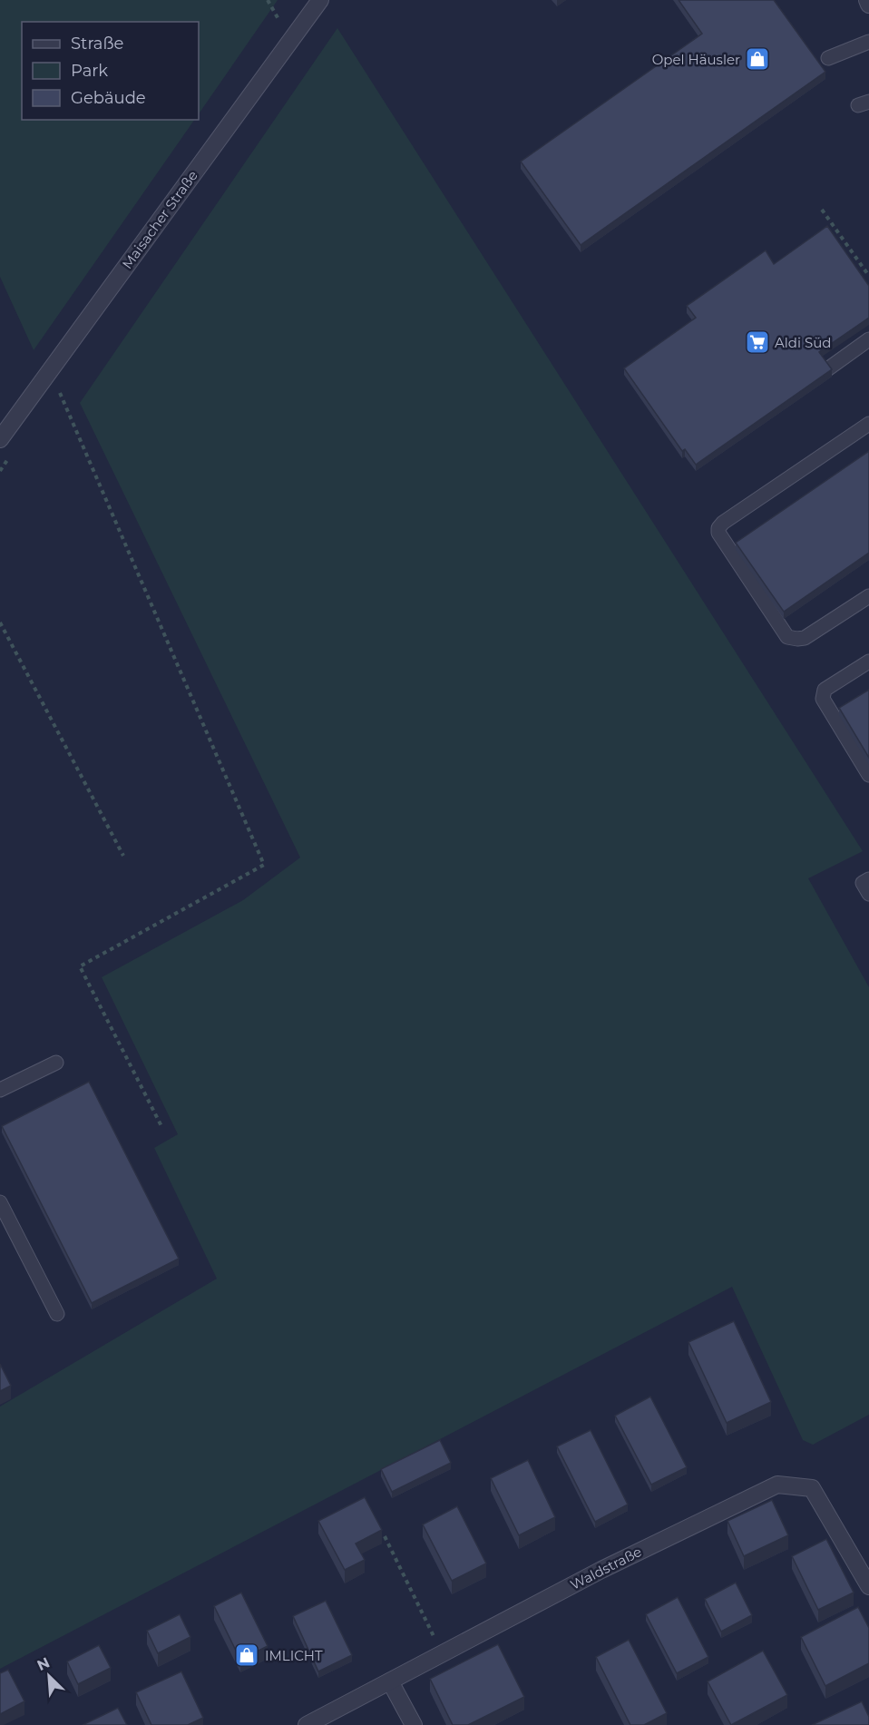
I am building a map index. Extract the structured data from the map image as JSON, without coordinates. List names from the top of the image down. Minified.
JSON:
{"streets":{"street":["Maisacher Straße","Waldstraße"]},"places":{"shop":["Opel Häusler","IMLICHT"],"supermarket":["Aldi Süd"]},"legend":["Straße","Park","Gebäude"],"north":"top left"}
